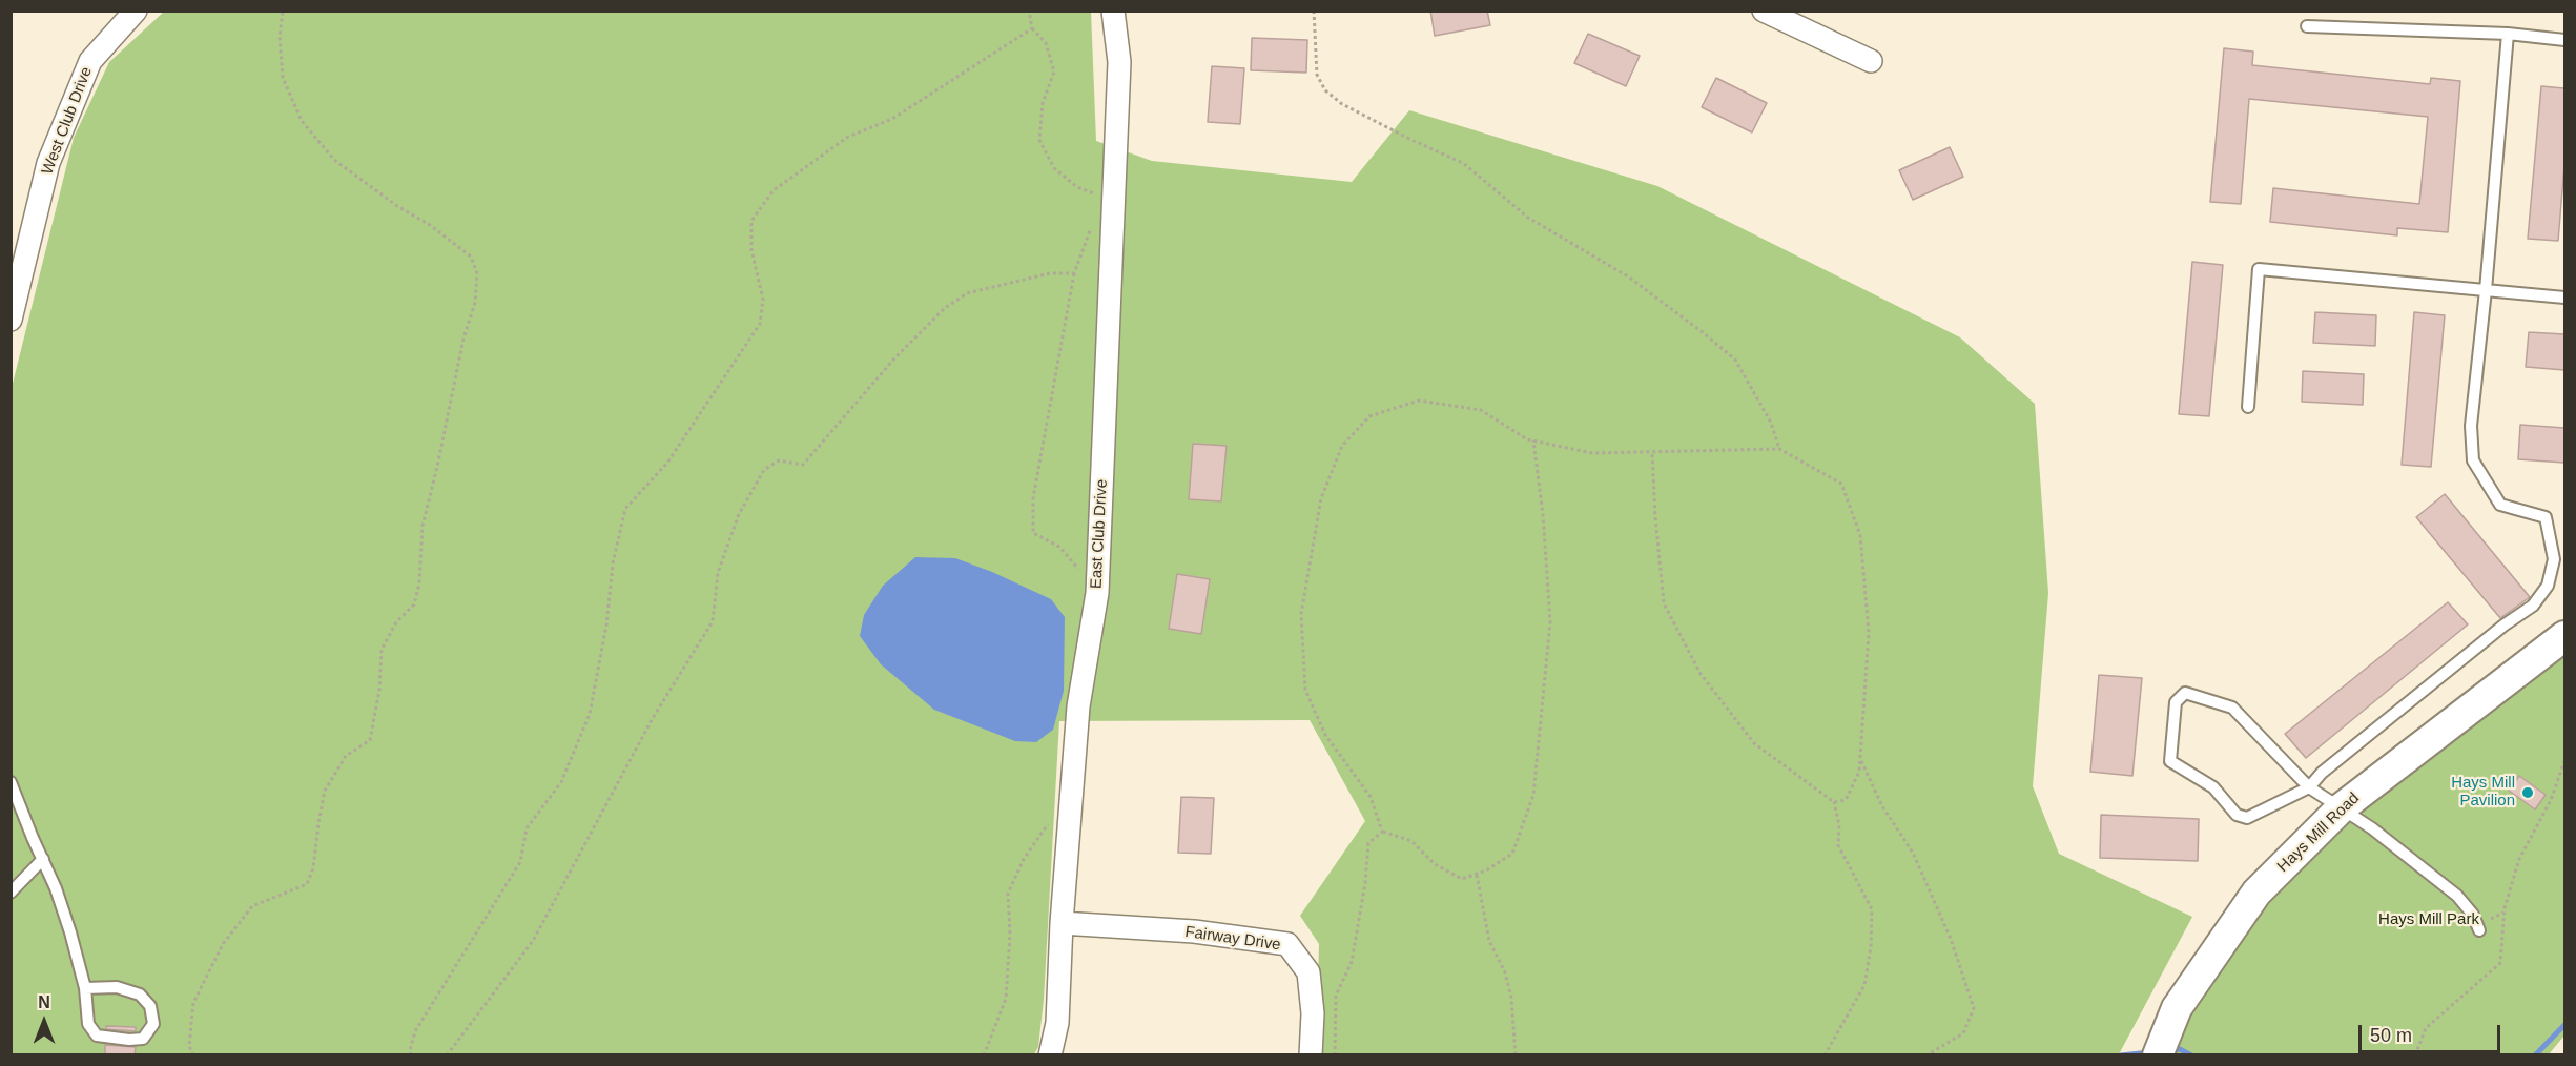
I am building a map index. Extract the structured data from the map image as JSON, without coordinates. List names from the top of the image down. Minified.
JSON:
{"streets":{"street":["West Club Drive","East Club Drive","Hays Mill Road","Fairway Drive"]},"crossings":[["East Club Drive","Fairway Drive"]],"parks":["Hays Mill Park"],"places":["Hays Mill Pavilion"],"scale_bar":"50 m","north":"top"}
